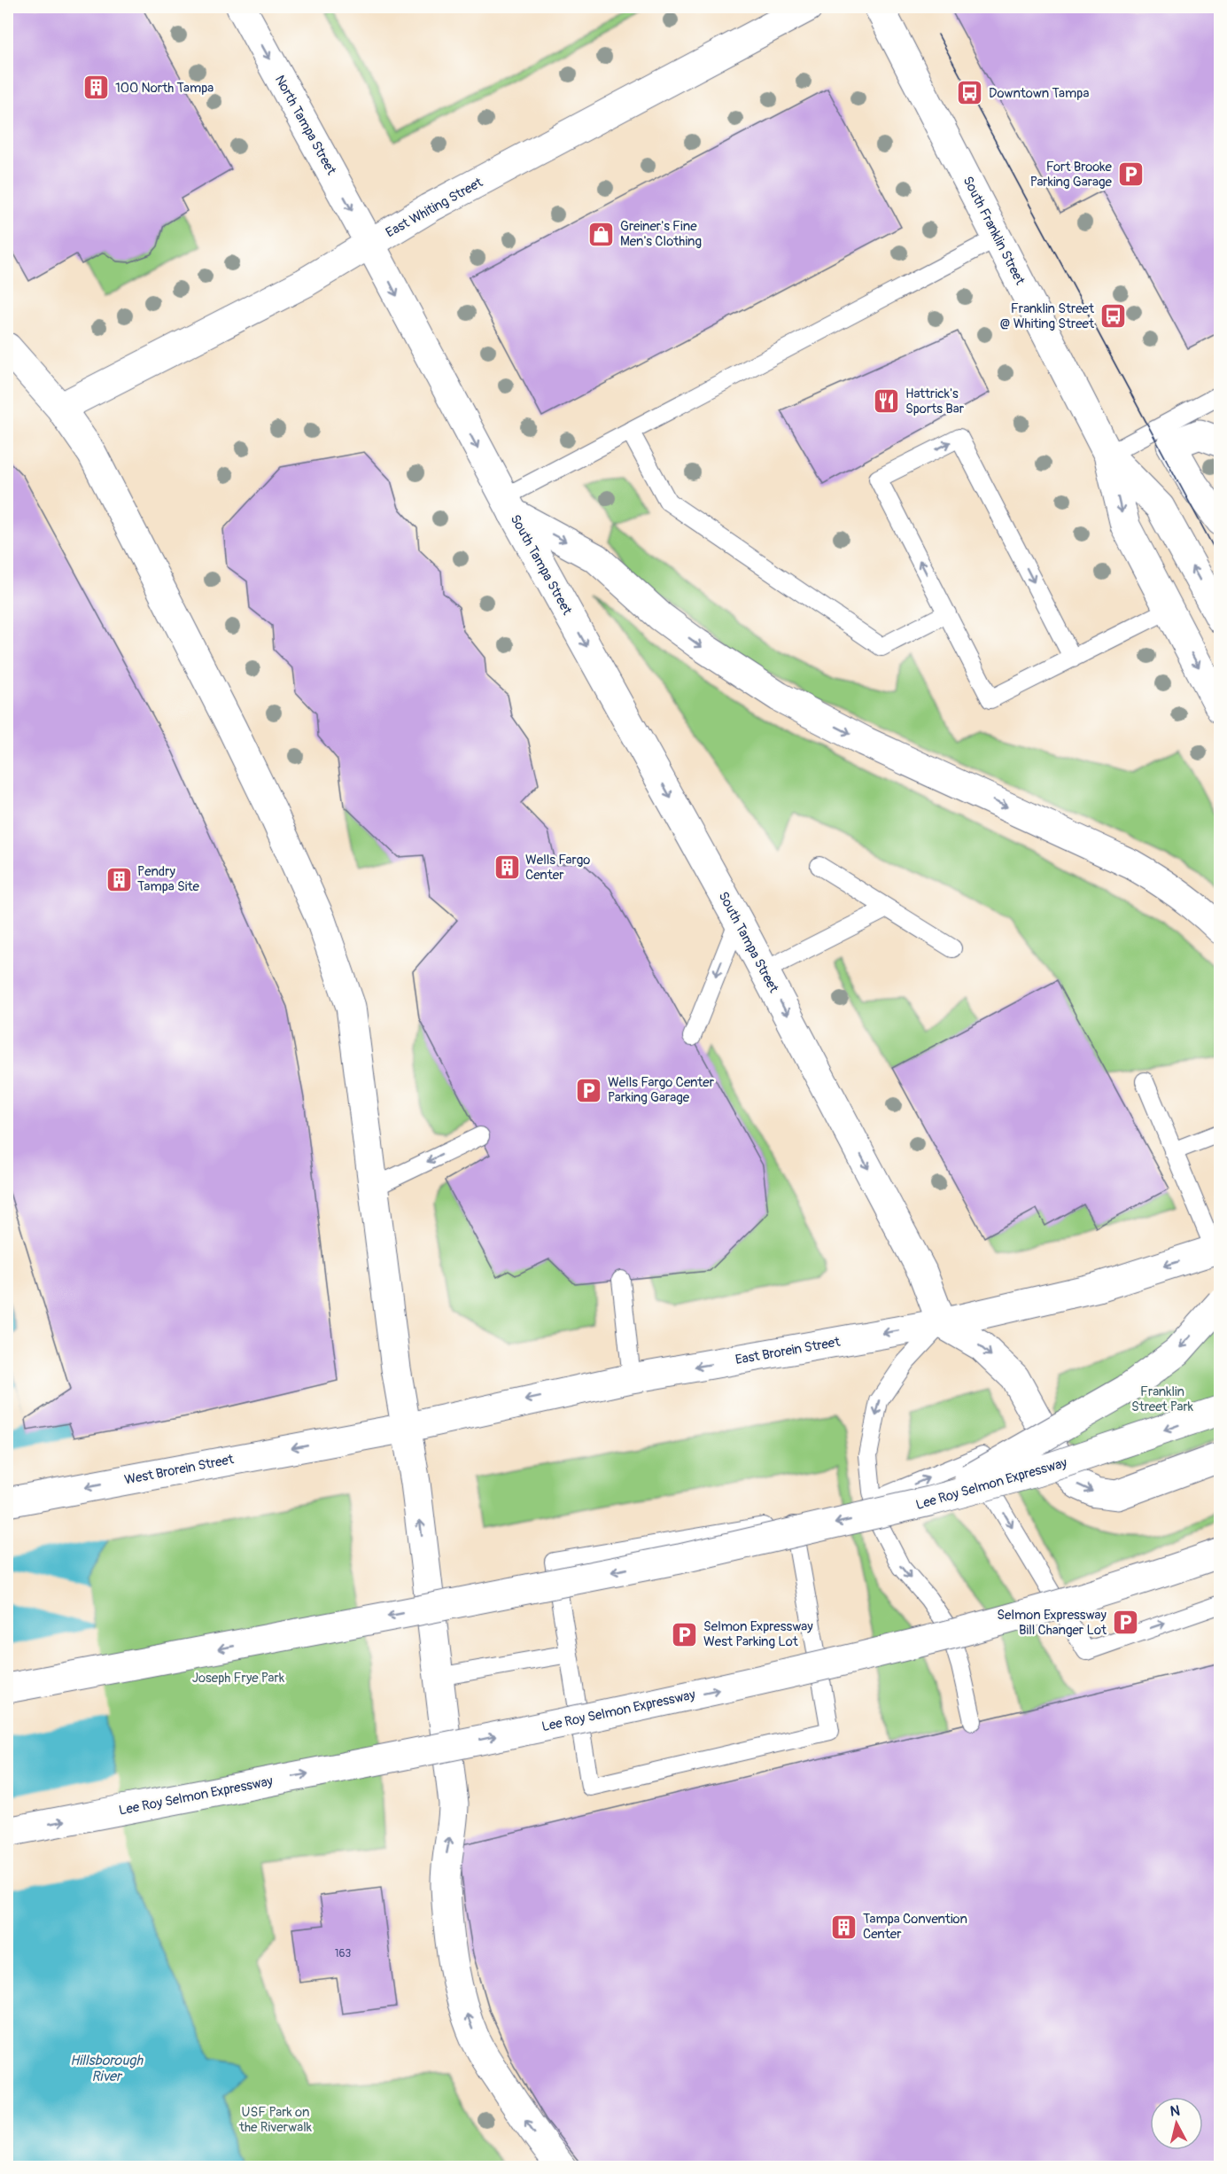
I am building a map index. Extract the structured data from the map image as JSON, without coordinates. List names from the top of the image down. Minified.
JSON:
{"streets":{"main road":["North Tampa Street","East Whiting Street","South Franklin Street","South Tampa Street","East Brorein Street","West Brorein Street","Lee Roy Selmon Expressway"]},"crossings":[["North Tampa Street","East Whiting Street"],["North Tampa Street","South Tampa Street"],["East Whiting Street","South Tampa Street"],["South Tampa Street","East Brorein Street"],["East Brorein Street","West Brorein Street"]],"one_way":["North Tampa Street","South Tampa Street","West Brorein Street"],"water":["Hillsborough River"],"parks":["Franklin Street Park","Joseph Frye Park","USF Park on the Riverwalk"],"places":{"building":["100 North Tampa","Wells Fargo Center","Pendry Tampa Site","Tampa Convention Center"],"bus stop":["Downtown Tampa","Franklin Street @ Whiting Street"],"parking":["Fort Brooke Parking Garage","Wells Fargo Center Parking Garage","Selmon Expressway Bill Changer Lot","Selmon Expressway West Parking Lot"],"shop":["Greiner's Fine Men's Clothing"],"restaurant":["Hattrick's Sports Bar"]},"house_numbers":["163"],"north":"top"}
